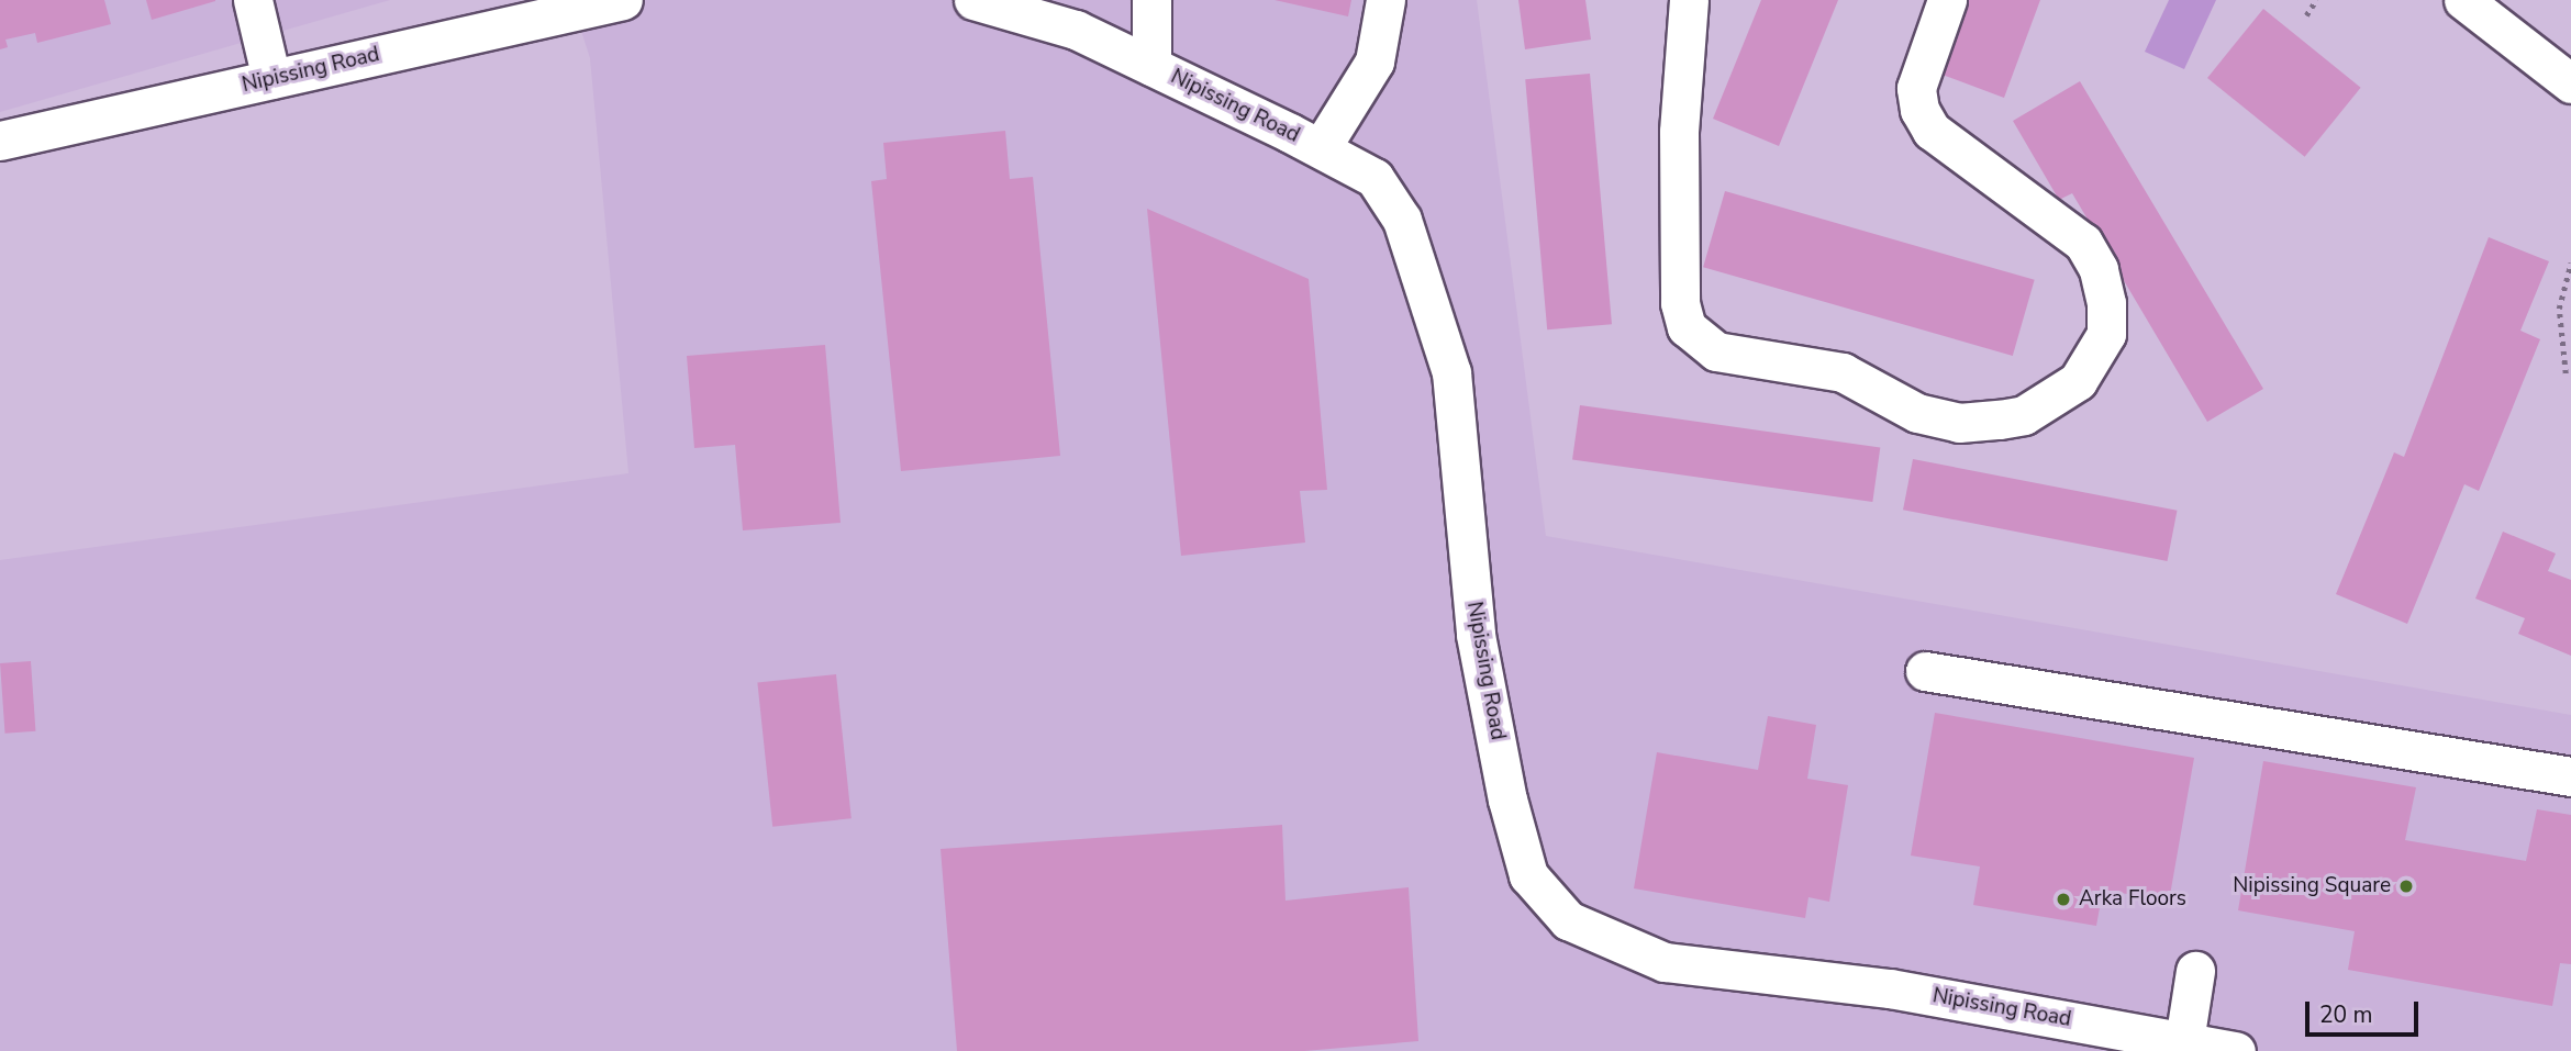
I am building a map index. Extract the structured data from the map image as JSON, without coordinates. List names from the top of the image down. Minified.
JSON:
{"streets":{"street":["Nipissing Road"]},"places":["Nipissing Square","Arka Floors"],"scale_bar":"20 m"}
